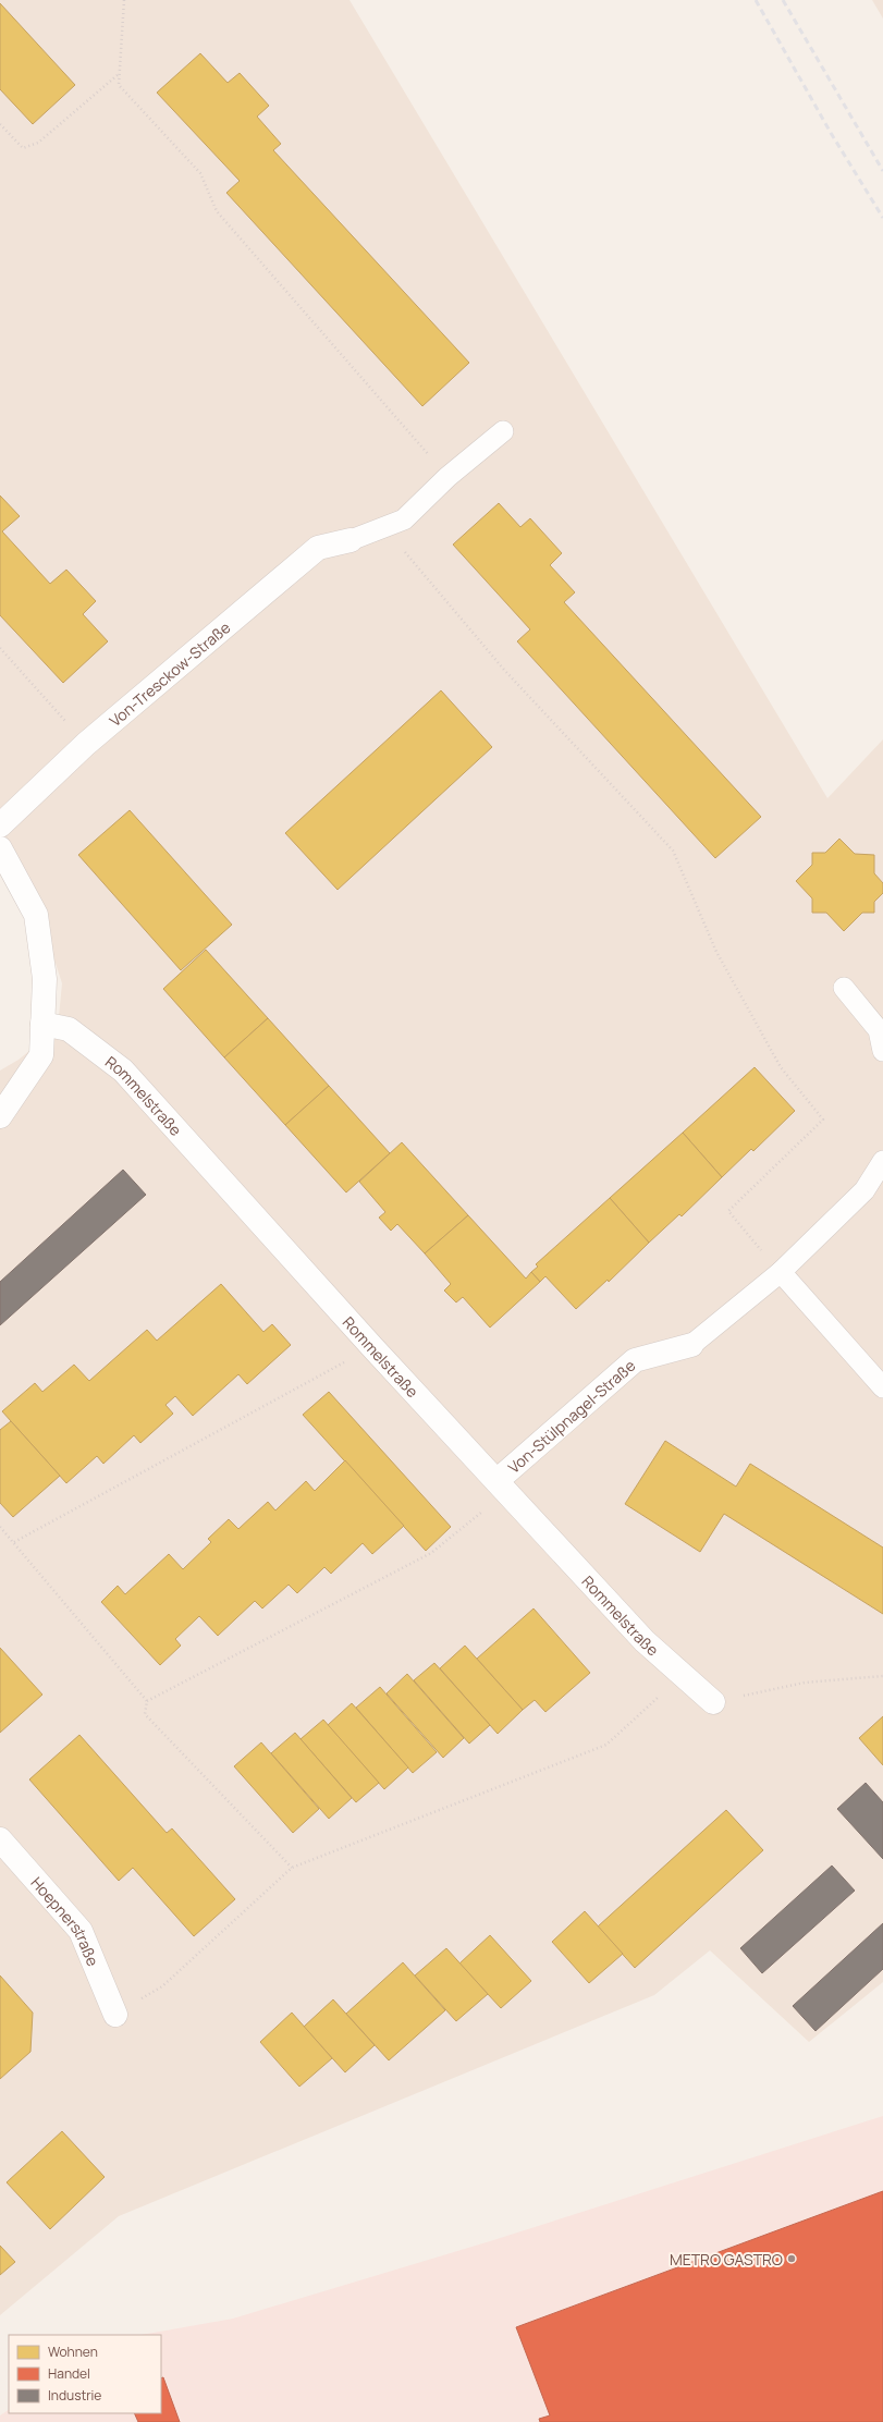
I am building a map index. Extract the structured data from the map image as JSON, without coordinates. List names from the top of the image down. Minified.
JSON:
{"streets":{"street":["Von-Tresckow-Straße","Rommelstraße","Von-Stülpnagel-Straße","Hoepnerstraße"]},"crossings":[["Rommelstraße","Von-Stülpnagel-Straße"]],"places":["METRO GASTRO"],"legend":["Wohnen","Handel","Industrie"]}
